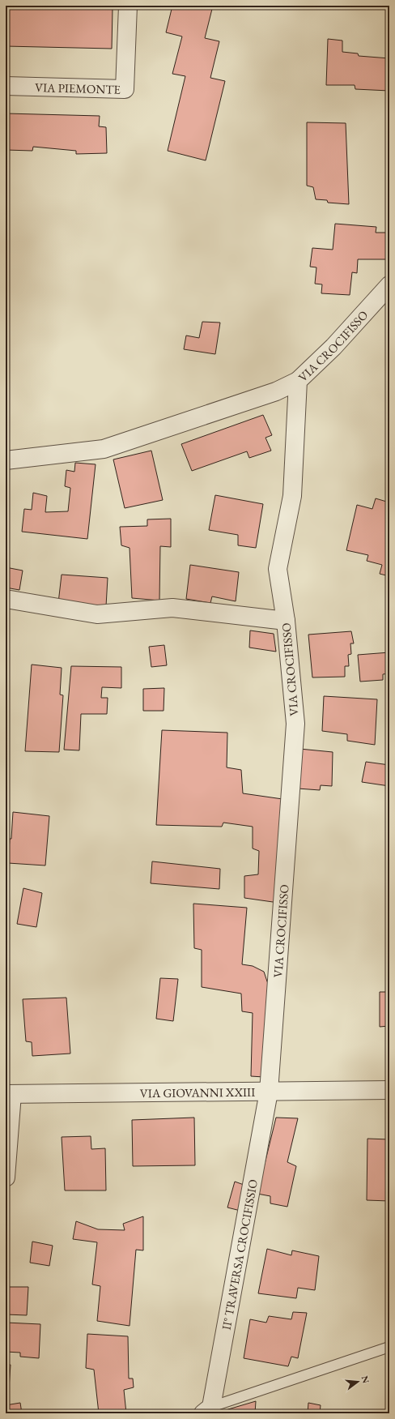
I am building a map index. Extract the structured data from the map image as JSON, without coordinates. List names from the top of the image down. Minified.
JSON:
{"streets":{"street":["VIA PIEMONTE","VIA CROCIFISSO","VIA GIOVANNI XXIII","II° TRAVERSA CROCIFISSIO"]},"crossings":[["VIA CROCIFISSO","VIA GIOVANNI XXIII"],["VIA CROCIFISSO","II° TRAVERSA CROCIFISSIO"],["VIA GIOVANNI XXIII","II° TRAVERSA CROCIFISSIO"]],"north":"right"}
